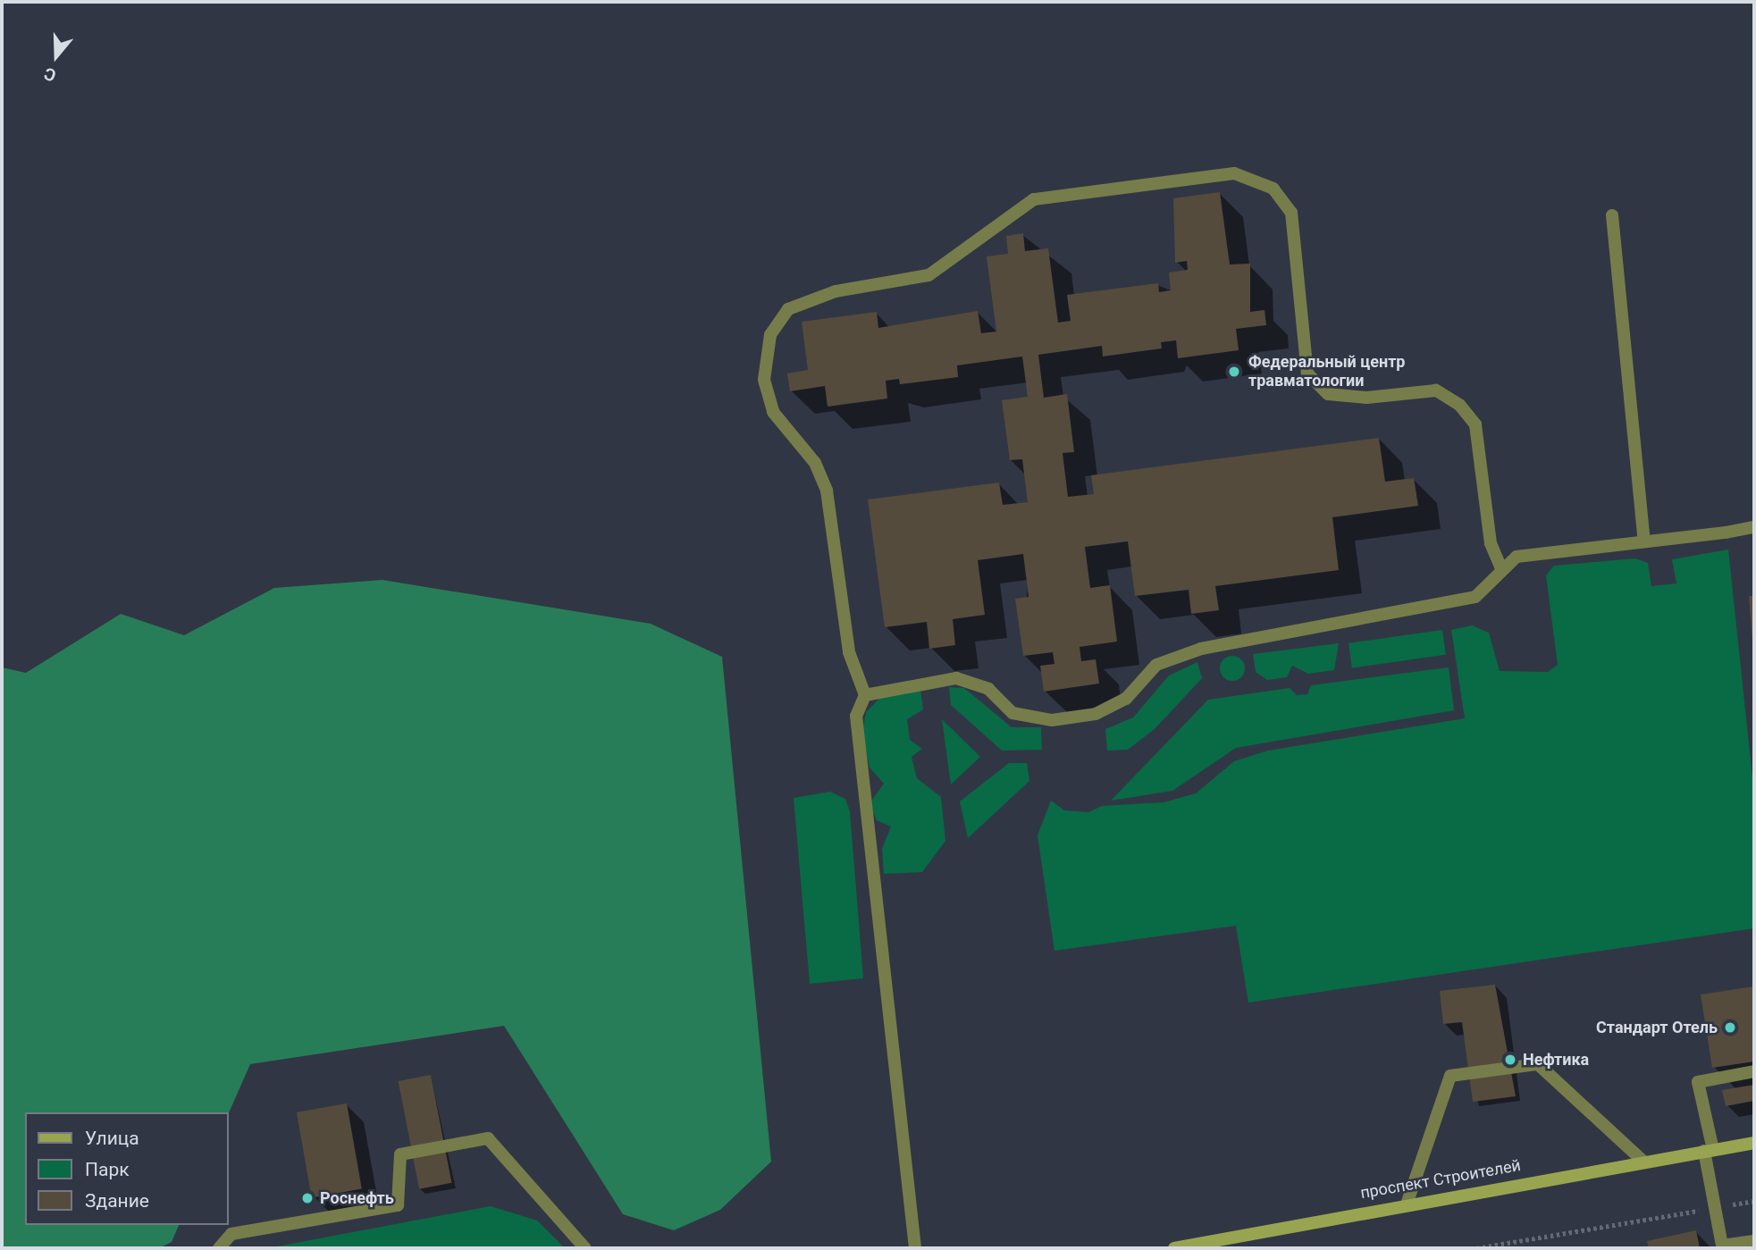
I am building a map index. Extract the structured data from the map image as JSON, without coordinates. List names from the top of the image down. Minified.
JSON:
{"streets":{"main road":["проспект Строителей"]},"places":["Федеральный центр травматологии","Стандарт Отель","Нефтика","Роснефть"],"legend":["Улица","Парк","Здание"],"north":"bottom"}
